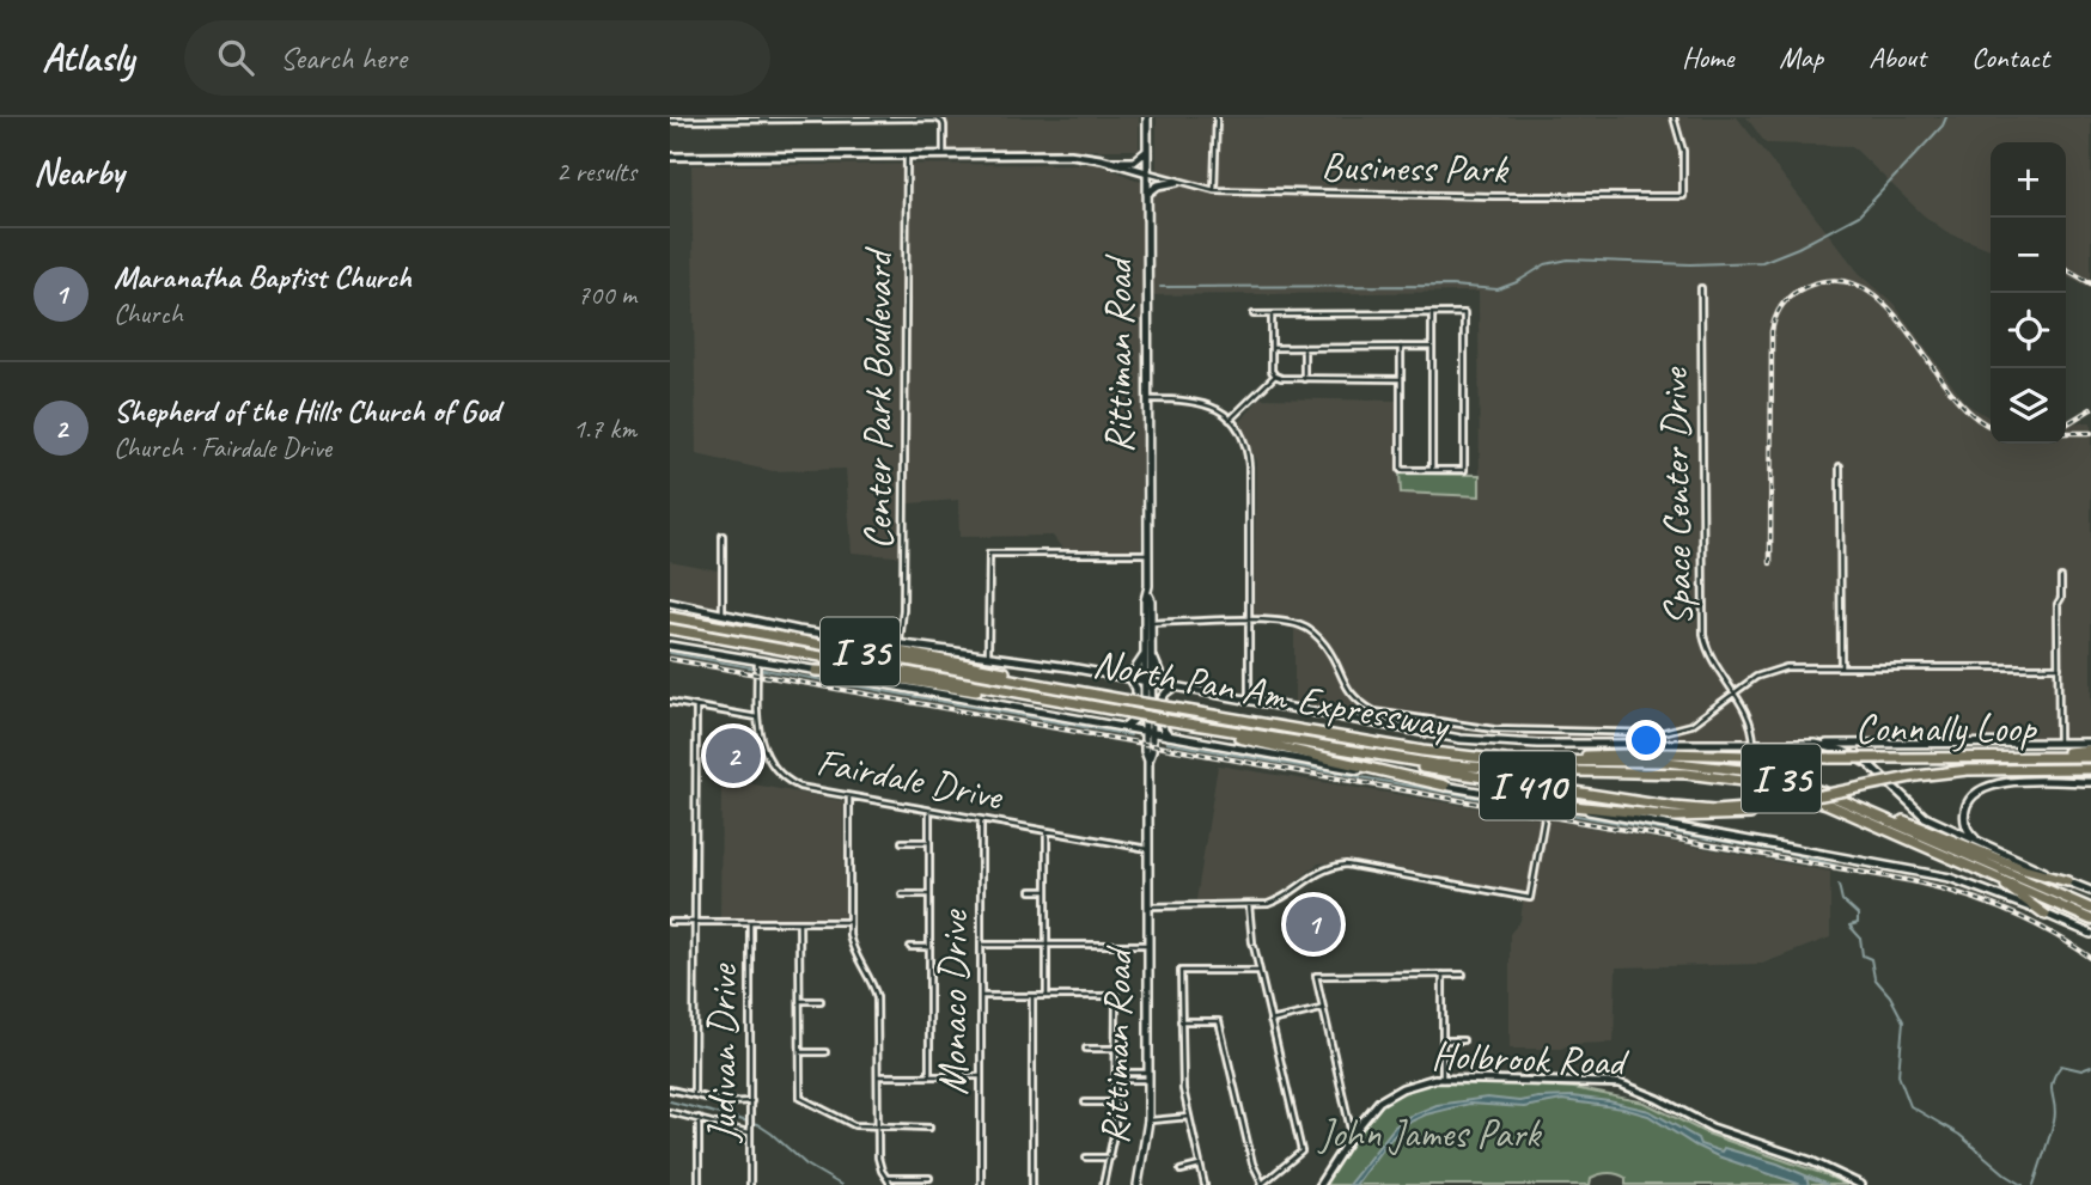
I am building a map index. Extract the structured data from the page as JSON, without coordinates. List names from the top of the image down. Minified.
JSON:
{"streets":{"highway":["I 35","North Pan Am Expressway","Connally Loop","I 410"],"main road":["Rittiman Road"],"street":["Business Park","Center Park Boulevard","Space Center Drive","Fairdale Drive","Monaco Drive","Judivan Drive","Holbrook Road"]},"crossings":[["Business Park","Rittiman Road"],["Rittiman Road","Fairdale Drive"],["North Pan Am Expressway","Connally Loop"],["Fairdale Drive","Monaco Drive"]],"parks":["John James Park"],"page":{"header":"Atlasly","search":"Search here","nav":["Home","Map","About","Contact"],"heading":["Nearby","2 results"],"map_buttons":["+","−"],"list":[{"mark":"1","name":"Maranatha Baptist Church","note":"Church","value":"700 m"},{"mark":"2","name":"Shepherd of the Hills Church of God","note":"Church · Fairdale Drive","value":"1.7 km"}],"pins":["2","1"]}}
